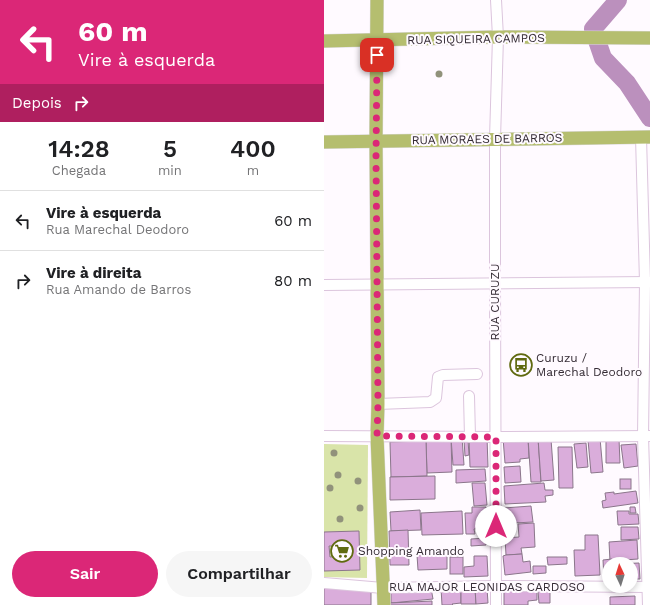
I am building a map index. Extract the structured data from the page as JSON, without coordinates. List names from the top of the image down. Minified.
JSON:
{"streets":{"main road":["RUA SIQUEIRA CAMPOS","RUA MORAES DE BARROS"],"street":["RUA CURUZU","RUA MAJOR LEONIDAS CARDOSO"]},"crossings":[["RUA SIQUEIRA CAMPOS","RUA CURUZU"],["RUA MORAES DE BARROS","RUA CURUZU"],["RUA CURUZU","RUA MAJOR LEONIDAS CARDOSO"]],"places":{"bus stop":["Curuzu / Marechal Deodoro"],"supermarket":["Shopping Amando"]},"north":"top","page":{"turn":["60 m","Vire à esquerda"],"then":"Depois","eta":["14:28","Chegada","5","min","400","m"],"list":[{"name":"Vire à esquerda","note":"Rua Marechal Deodoro","value":"60 m"},{"name":"Vire à direita","note":"Rua Amando de Barros","value":"80 m"}],"buttons":["Sair","Compartilhar"]}}
